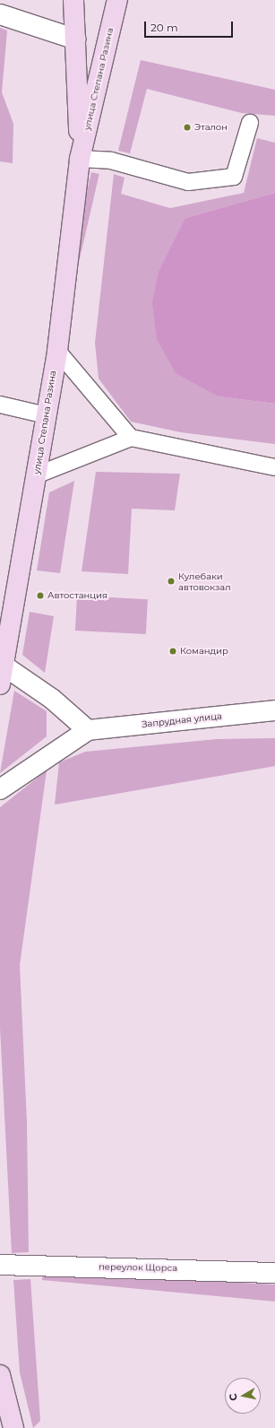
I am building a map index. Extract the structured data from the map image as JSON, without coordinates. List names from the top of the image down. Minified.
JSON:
{"streets":{"main road":["улица Степана Разина"],"street":["Запрудная улица","переулок Щорса"]},"places":["Эталон","Кулебаки автовокзал","Автостанция","Командир"],"scale_bar":"20 m","north":"left"}
